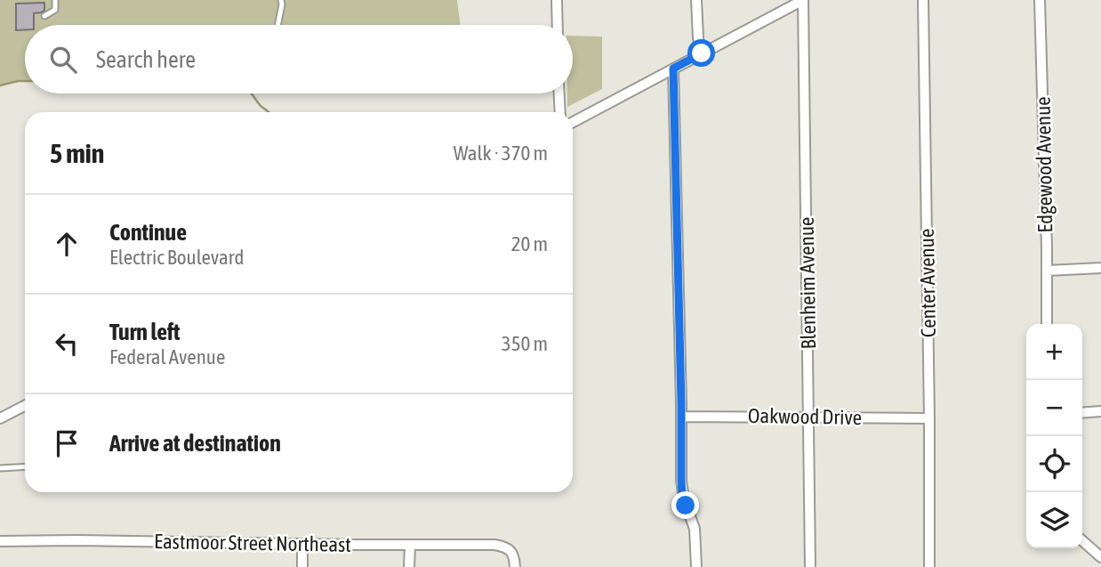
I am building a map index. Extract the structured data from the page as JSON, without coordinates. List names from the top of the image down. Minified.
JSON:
{"streets":{"street":["Edgewood Avenue","Blenheim Avenue","Center Avenue","Oakwood Drive","Eastmoor Street Northeast"]},"crossings":[["Blenheim Avenue","Oakwood Drive"],["Center Avenue","Oakwood Drive"]],"page":{"search":"Search here","heading":["5 min","Walk · 370 m"],"list":[["Continue","Electric Boulevard","20 m"],["Turn left","Federal Avenue","350 m"],"Arrive at destination"],"map_buttons":["+","−"]}}
